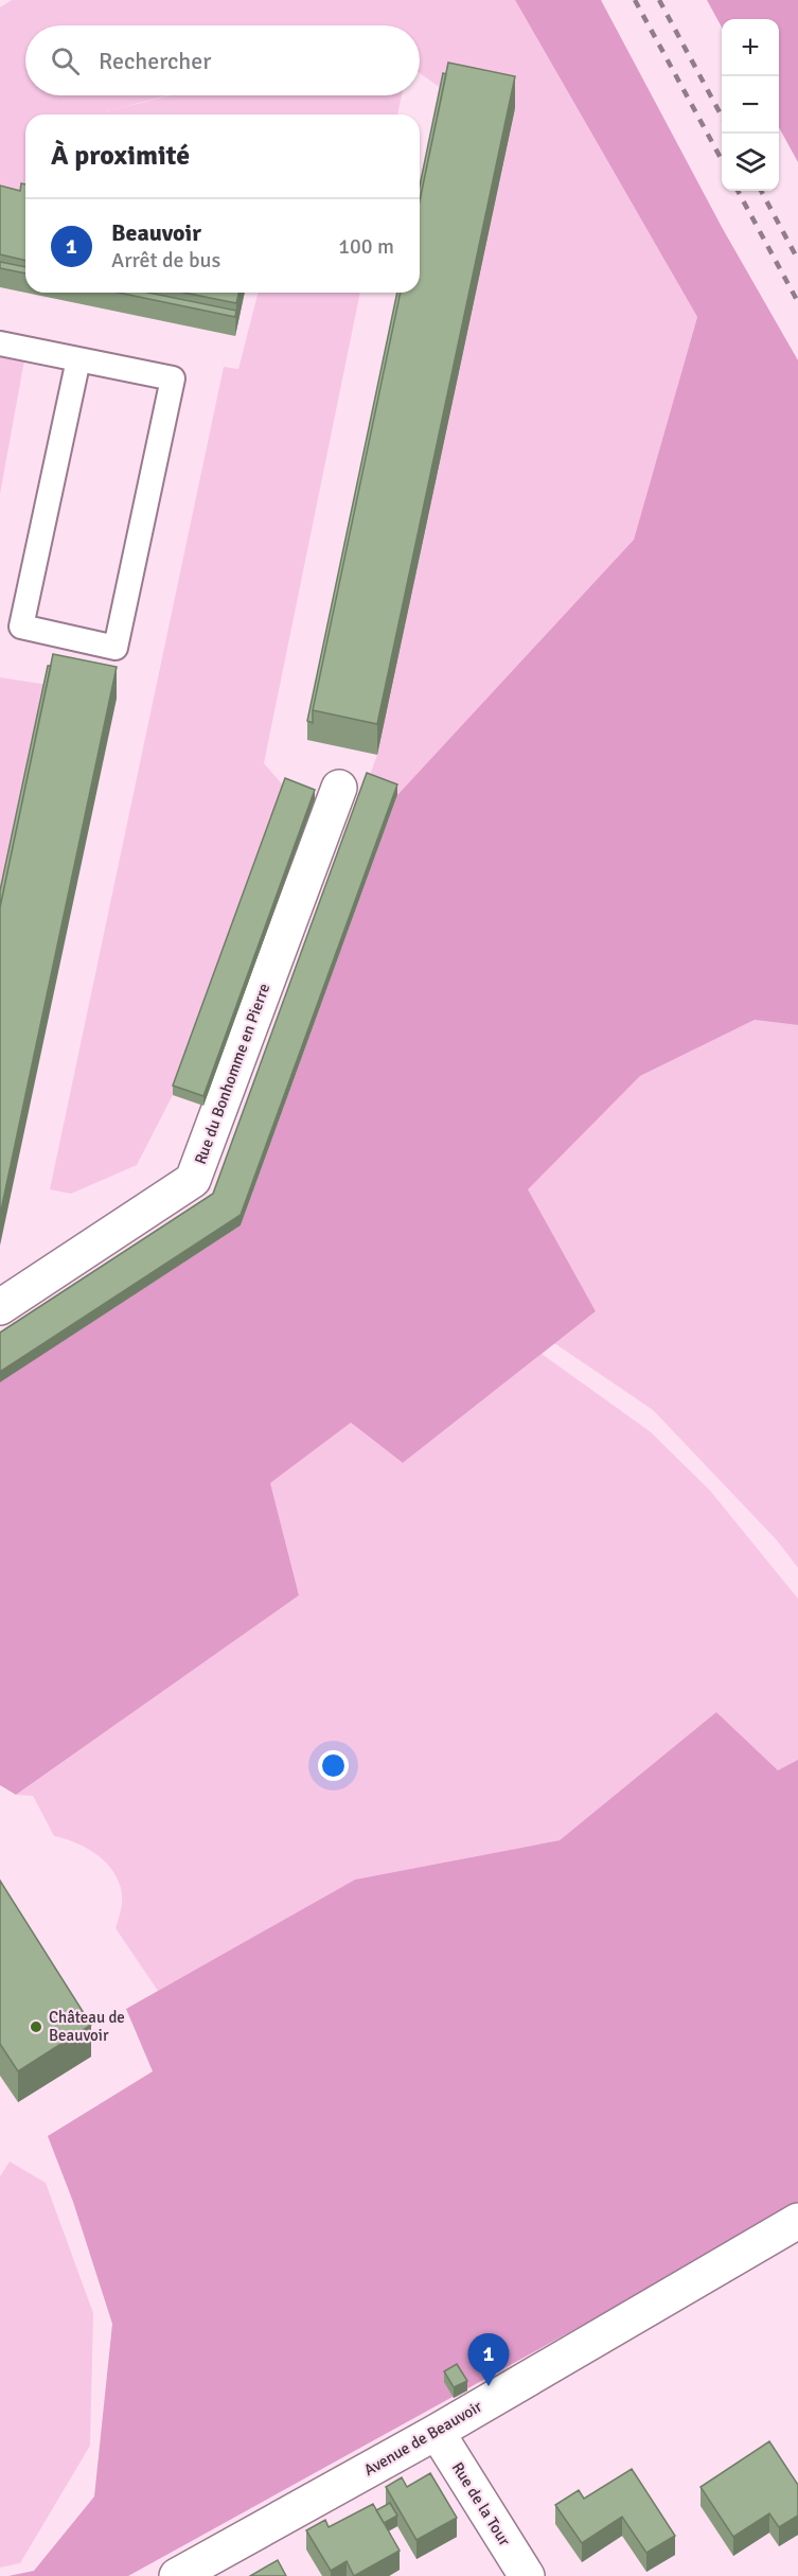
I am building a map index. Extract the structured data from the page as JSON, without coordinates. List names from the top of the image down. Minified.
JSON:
{"streets":{"street":["Rue du Bonhomme en Pierre","Avenue de Beauvoir","Rue de la Tour"]},"crossings":[["Avenue de Beauvoir","Rue de la Tour"]],"places":["Château de Beauvoir"],"page":{"map_buttons":["+","−"],"search":"Rechercher","heading":"À proximité","list":[{"mark":"1","name":"Beauvoir","note":"Arrêt de bus","value":"100 m"}],"pins":"1"}}
